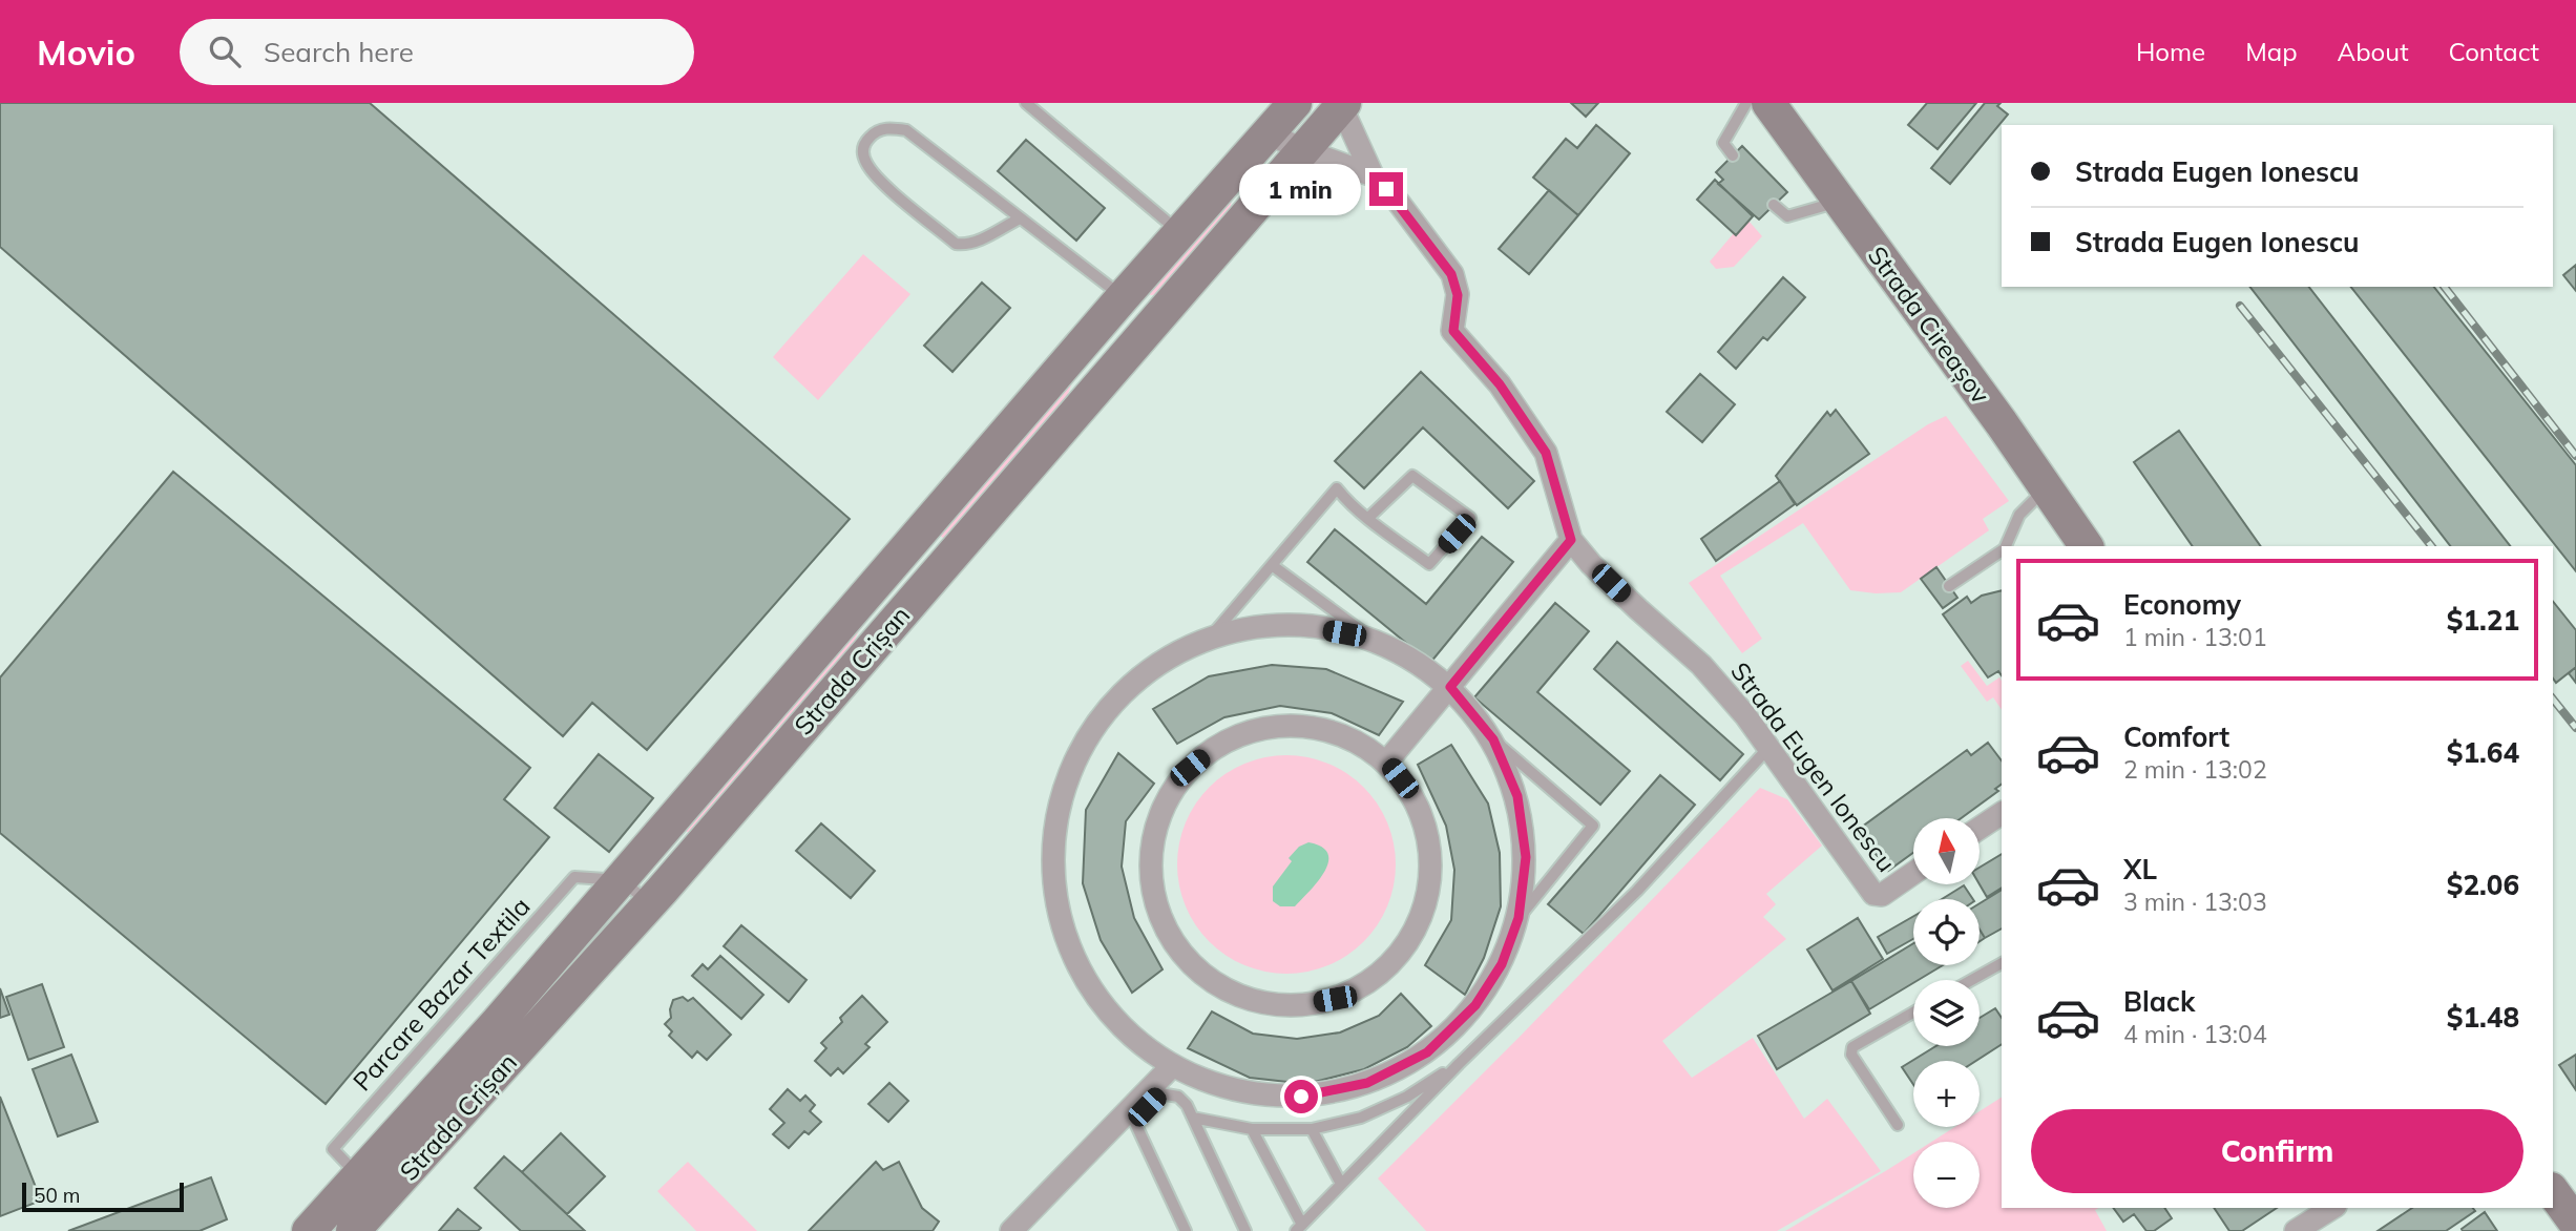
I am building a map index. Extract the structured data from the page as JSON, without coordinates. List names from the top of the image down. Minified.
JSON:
{"streets":{"main road":["Strada Cireașov","Strada Crișan"],"street":["Strada Eugen Ionescu"]},"crossings":[["Strada Crișan","Strada Eugen Ionescu"]],"scale_bar":"50 m","north":"top","page":{"header":"Movio","search":"Search here","nav":["Home","Map","About","Contact"],"banner":["Strada Eugen Ionescu","Strada Eugen Ionescu"],"bubble":"1 min","list":[{"name":"Economy","note":"1 min · 13:01","value":"$1.21"},{"name":"Comfort","note":"2 min · 13:02","value":"$1.64"},{"name":"XL","note":"3 min · 13:03","value":"$2.06"},{"name":"Black","note":"4 min · 13:04","value":"$1.48"}],"map_buttons":["+","−"],"buttons":"Confirm","scale":"50 m"}}
